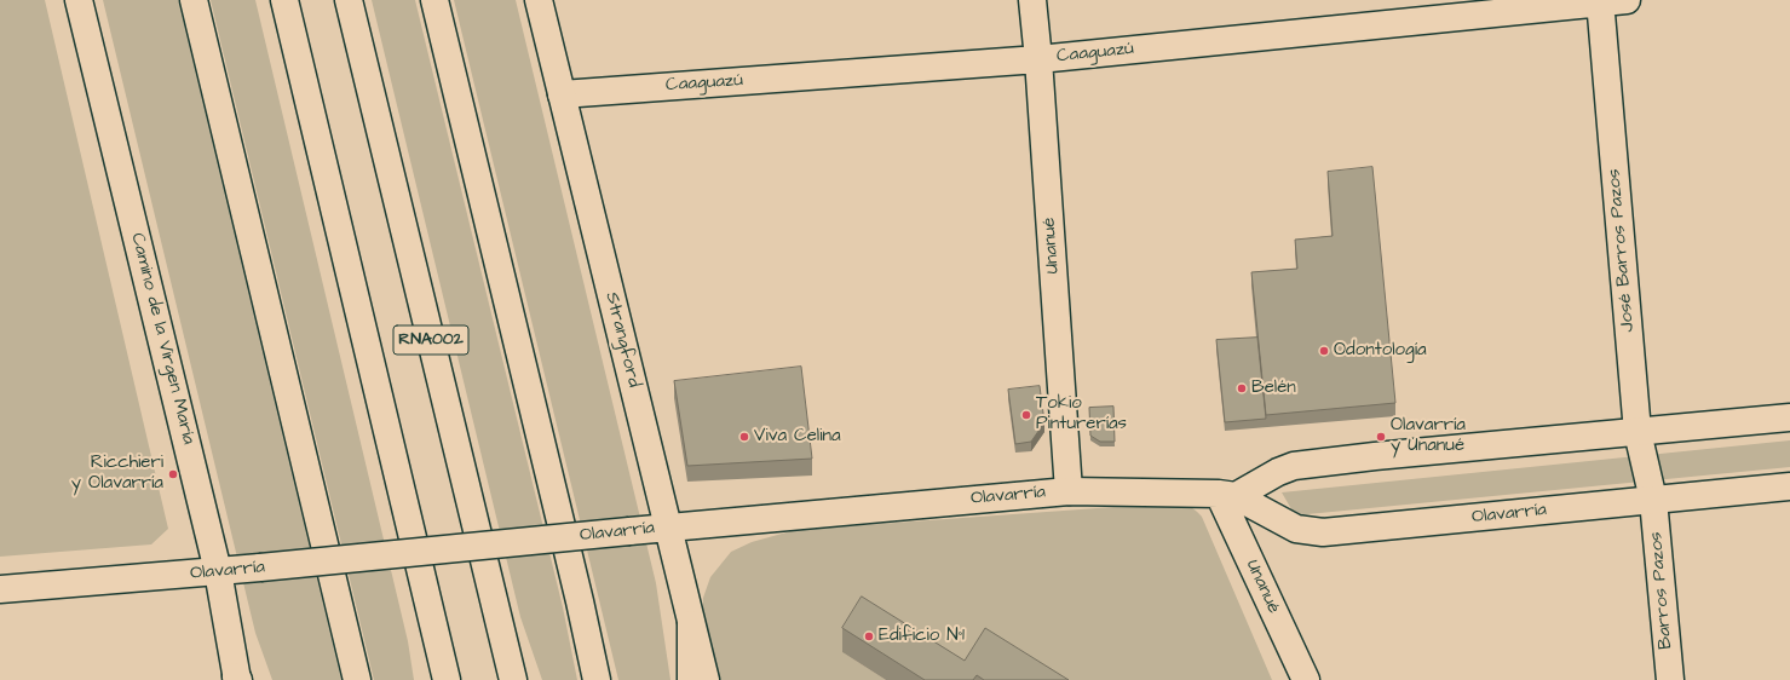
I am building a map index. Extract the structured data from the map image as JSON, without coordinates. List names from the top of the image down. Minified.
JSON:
{"streets":{"main road":["Caaguazú","Unanué","José Barros Pazos","Camino de la Virgen María","RNA002","Strangford","Olavarría","Barros Pazos"]},"crossings":[["Caaguazú","Unanué"],["Caaguazú","José Barros Pazos"],["Caaguazú","Strangford"],["Unanué","Olavarría"],["José Barros Pazos","Olavarría"],["José Barros Pazos","Barros Pazos"],["Camino de la Virgen María","Olavarría"],["Strangford","Olavarría"],["Olavarría","Barros Pazos"]],"places":["Odontología","Belén","Tokio Pinturerías","Viva Celina","Olavarría y Unanué","Ricchieri y Olavarría","Edificio N°1"]}
